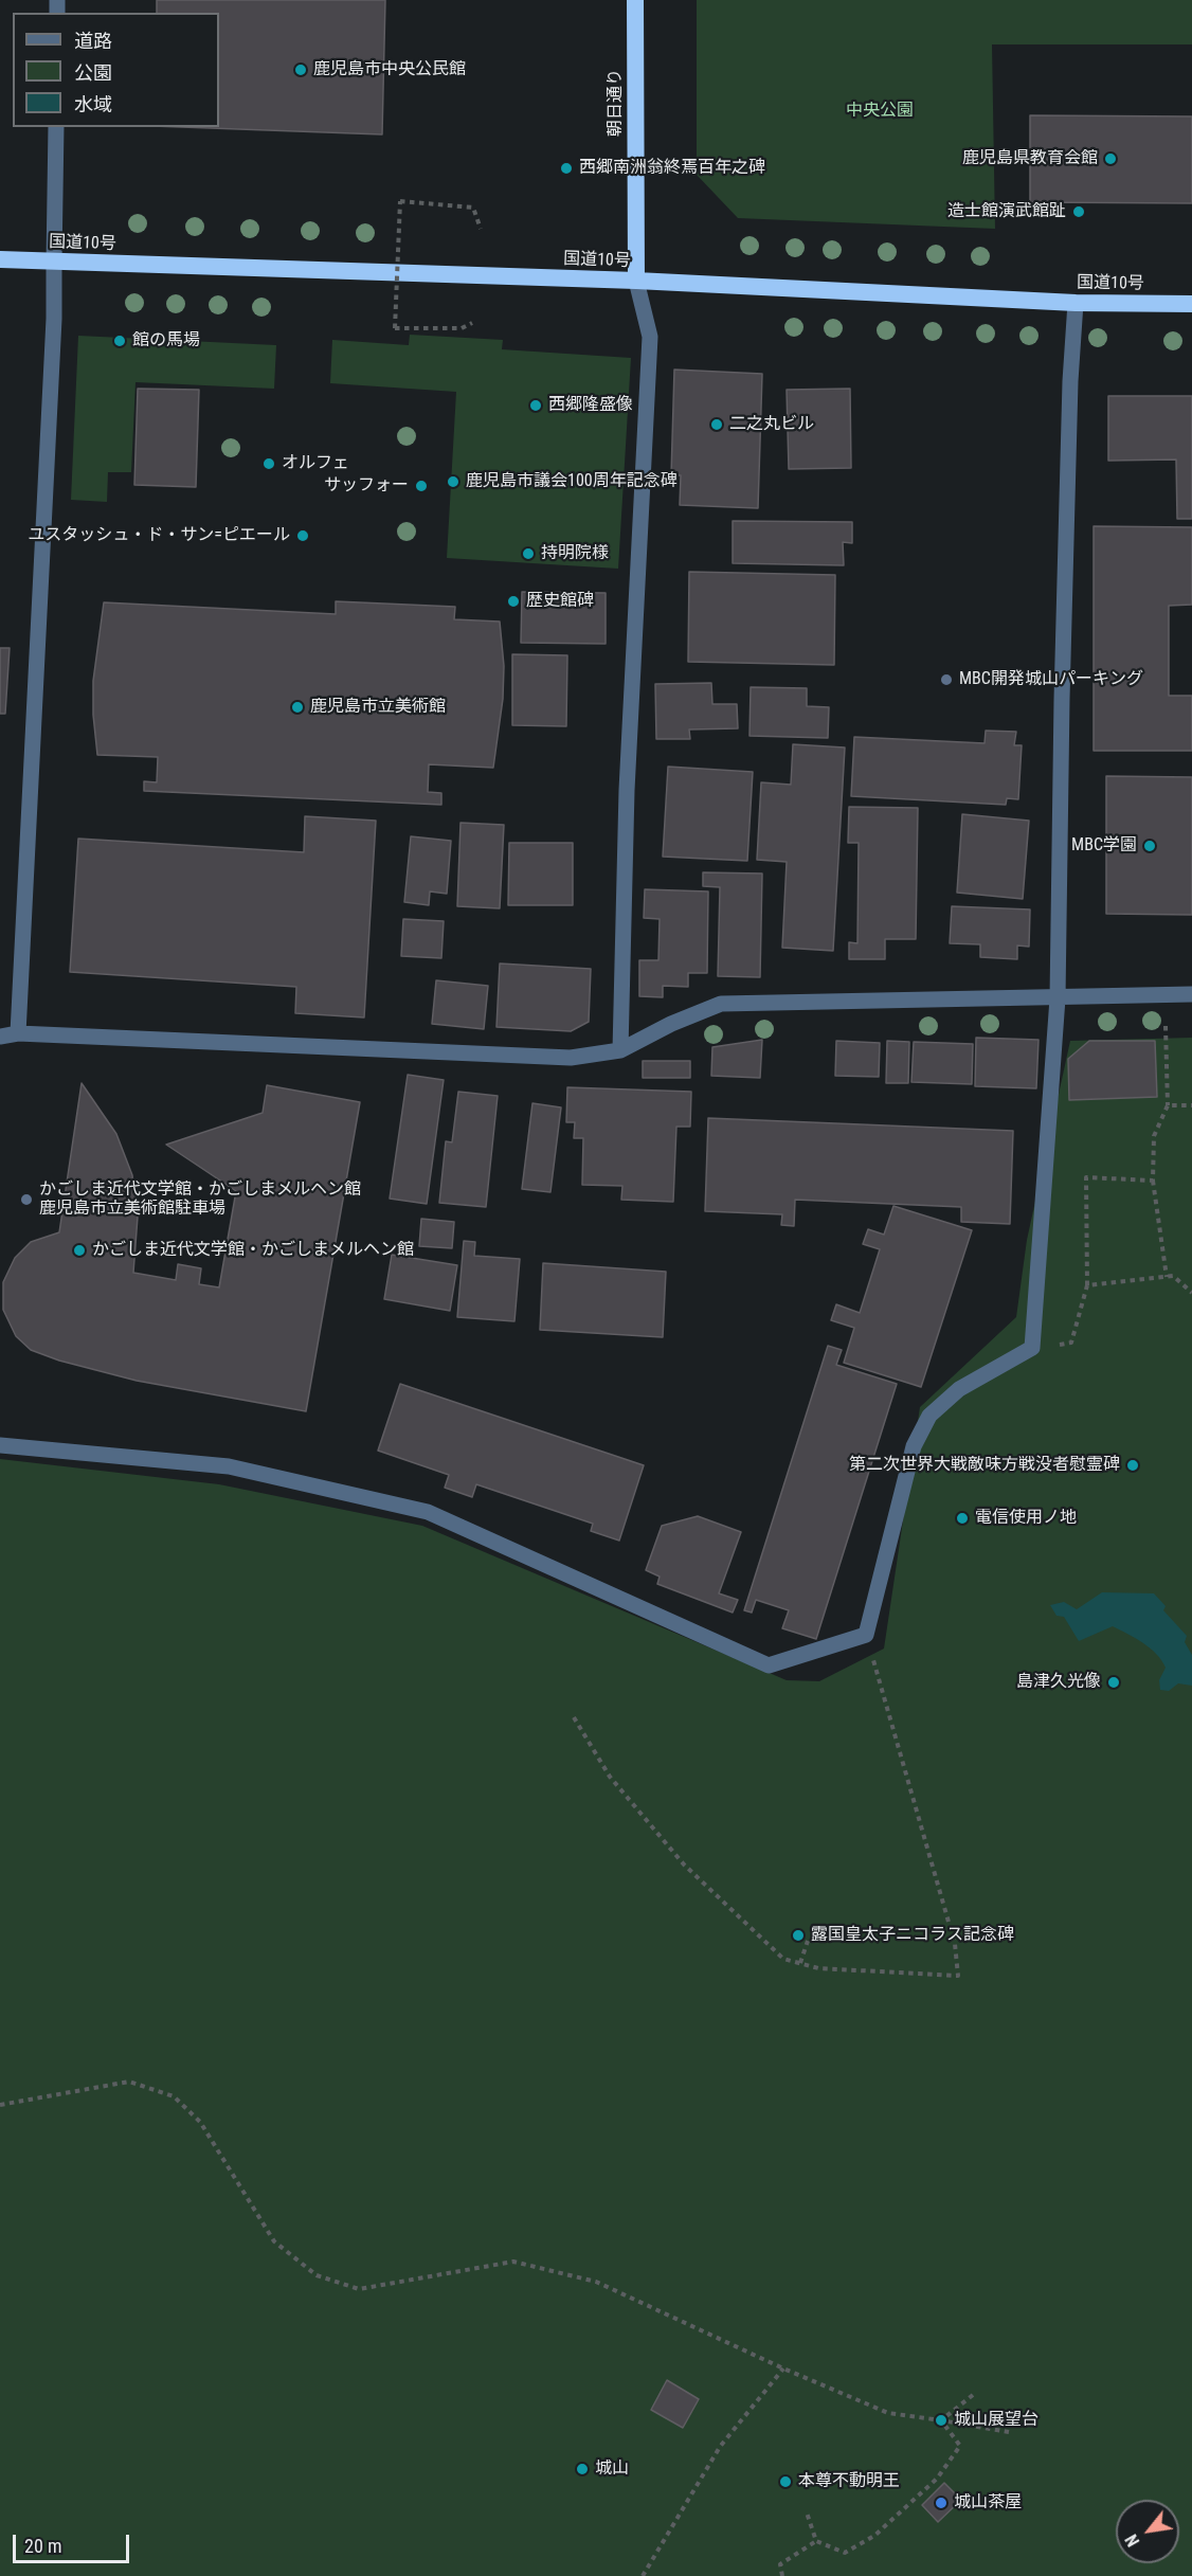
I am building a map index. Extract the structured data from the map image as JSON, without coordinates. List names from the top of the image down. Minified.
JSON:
{"streets":{"highway":["朝日通り","国道10号"]},"crossings":[["朝日通り","国道10号"]],"parks":["中央公園"],"places":["鹿児島市中央公民館","鹿児島県教育会館","西郷南洲翁終焉百年之碑","造士館演武館趾","館の馬場","西郷隆盛像","二之丸ビル","オルフェ","鹿児島市議会100周年記念碑","サッフォー","ユスタッシュ・ド・サン=ピエール","持明院様","歴史館碑","MBC開発城山パーキング","鹿児島市立美術館","MBC学園","かごしま近代文学館・かごしまメルヘン館 鹿児島市立美術館駐車場","かごしま近代文学館・かごしまメルヘン館","第二次世界大戦敵味方戦没者慰霊碑","電信使用ノ地","島津久光像","露国皇太子ニコラス記念碑","城山展望台","城山","本尊不動明王","城山茶屋"],"legend":["道路","公園","水域"],"scale_bar":"20 m","north":"bottom left"}
